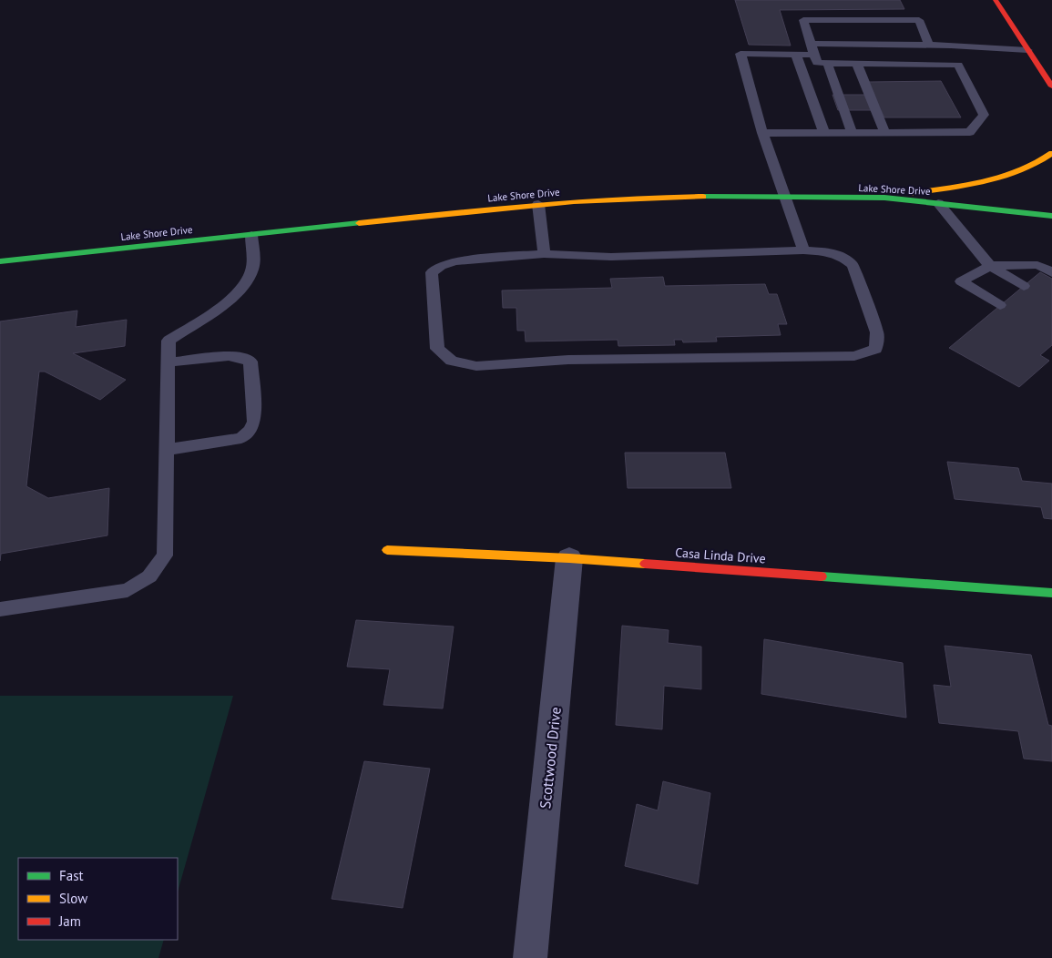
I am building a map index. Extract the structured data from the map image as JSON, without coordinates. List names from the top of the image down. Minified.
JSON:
{"streets":{"main road":["Lake Shore Drive","Casa Linda Drive"],"street":["Scottwood Drive"]},"crossings":[["Casa Linda Drive","Scottwood Drive"]],"legend":["Fast","Slow","Jam"]}
